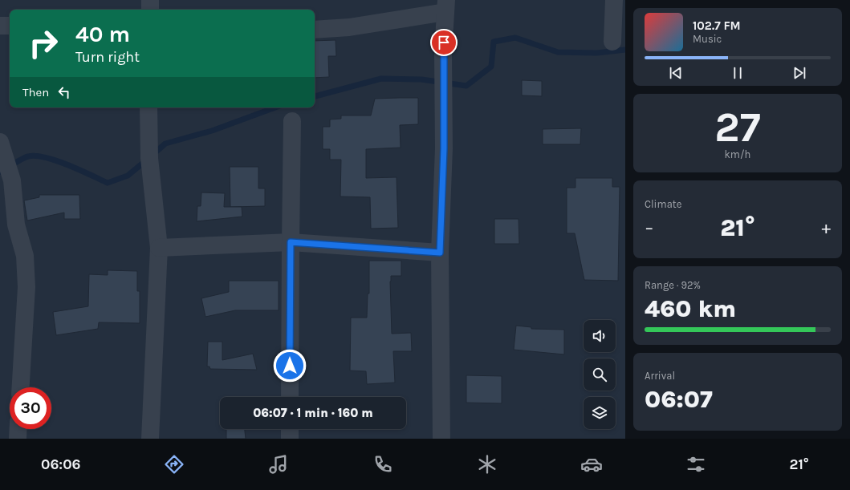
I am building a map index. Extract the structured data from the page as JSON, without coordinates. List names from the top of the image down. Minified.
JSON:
{"page":{"turn":["40 m","Turn right"],"song":["102.7 FM","Music"],"then":"Then","tile":[["27","km/h"],"Climate",["Range · 92%","460 km"],["Arrival","06:07"]],"heat":["−","21°","+"],"limit":"30","trip":"06:07 · 1 min · 160 m","tabs":["06:06","21°"]}}
